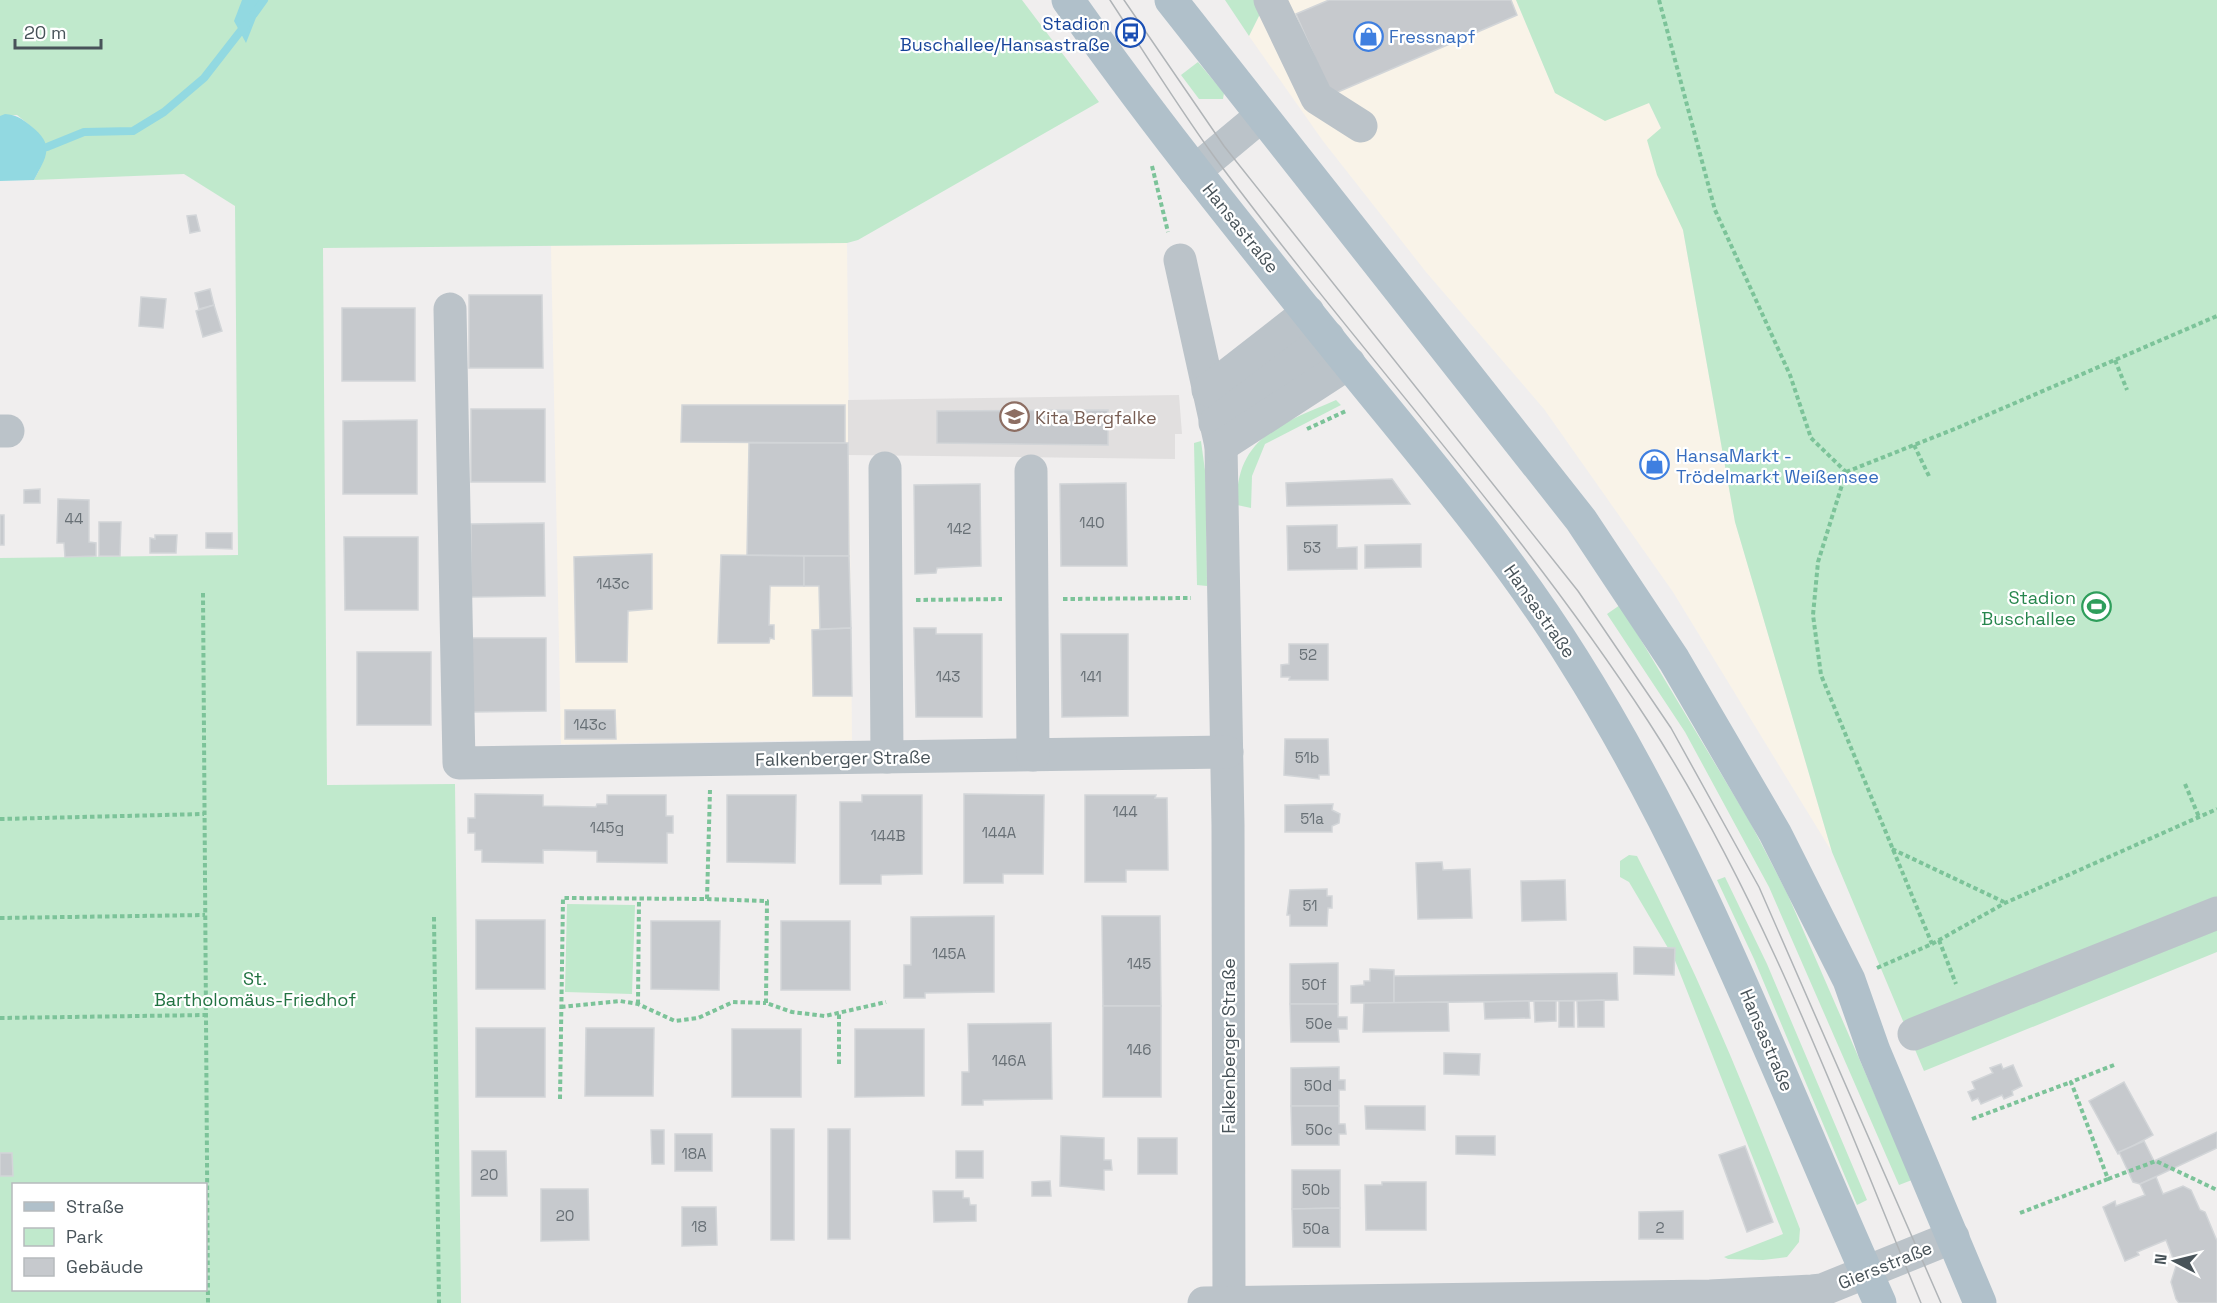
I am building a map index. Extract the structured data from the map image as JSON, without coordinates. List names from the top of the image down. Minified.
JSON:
{"streets":{"main road":["Hansastraße"],"street":["Falkenberger Straße","Giersstraße"]},"crossings":[["Hansastraße","Giersstraße"],["Falkenberger Straße","Giersstraße"]],"parks":["St. Bartholomäus-Friedhof"],"places":{"bus stop":["Stadion Buschallee/Hansastraße"],"shop":["Fressnapf","HansaMarkt - Trödelmarkt Weißensee"],"school or university":["Kita Bergfalke"],"sports":["Stadion Buschallee"]},"house_numbers":["44","140","142","53","143c","52","143","141","143c","51b","144","51a","145g","144A","144B","51","145A","145","50f","50e","146","146A","50d","50c","18A","20","50b","20","18","2","50a"],"legend":["Straße","Park","Gebäude"],"scale_bar":"20 m","north":"left"}
